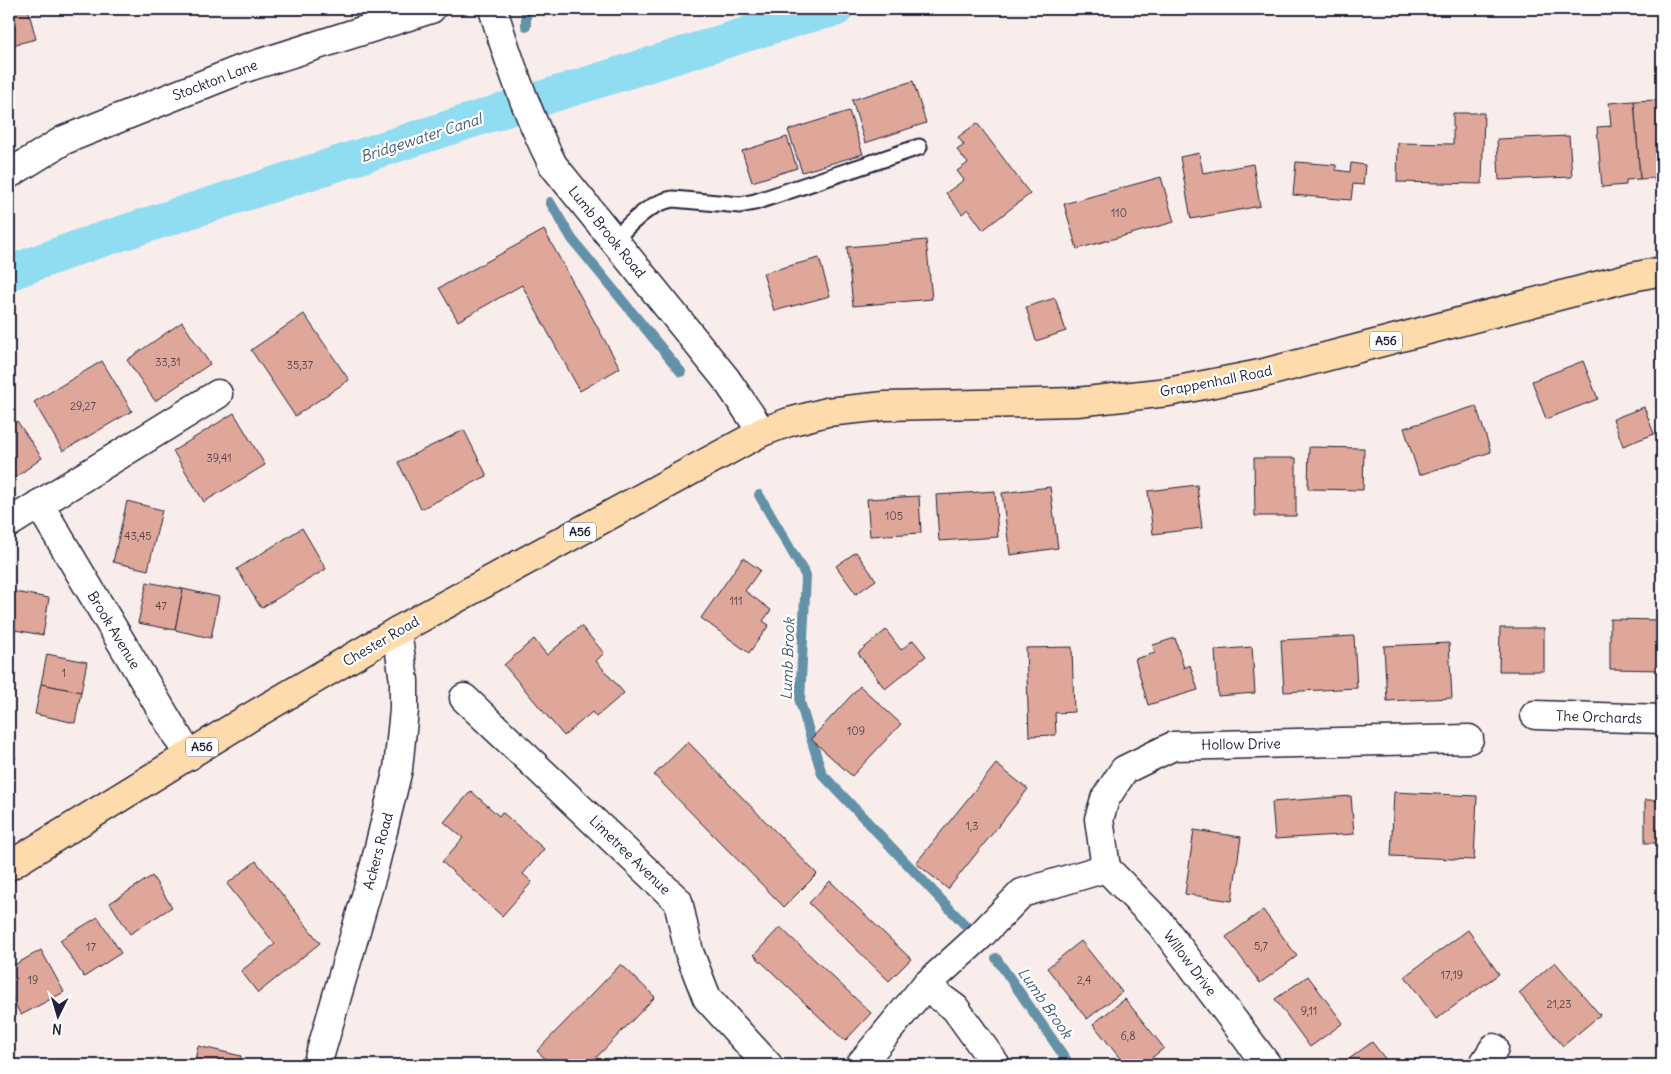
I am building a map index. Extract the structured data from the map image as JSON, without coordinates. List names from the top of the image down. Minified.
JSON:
{"streets":{"main road":["A56","Grappenhall Road","Chester Road"],"street":["Stockton Lane","Lumb Brook Road","Brook Avenue","The Orchards","Hollow Drive","Ackers Road","Limetree Avenue","Willow Drive"]},"crossings":[["Lumb Brook Road","Grappenhall Road"],["Lumb Brook Road","Chester Road"],["Grappenhall Road","Chester Road"],["Brook Avenue","Chester Road"],["Chester Road","Ackers Road"],["Hollow Drive","Willow Drive"]],"water":["Bridgewater Canal","Lumb Brook"],"house_numbers":["110","33,31","35,37","29,27","39,41","105","43,45","111","47","1","109","1,3","5,7","17","17,19","19","2,4","21,23","9,11","6,8"],"north":"bottom"}
